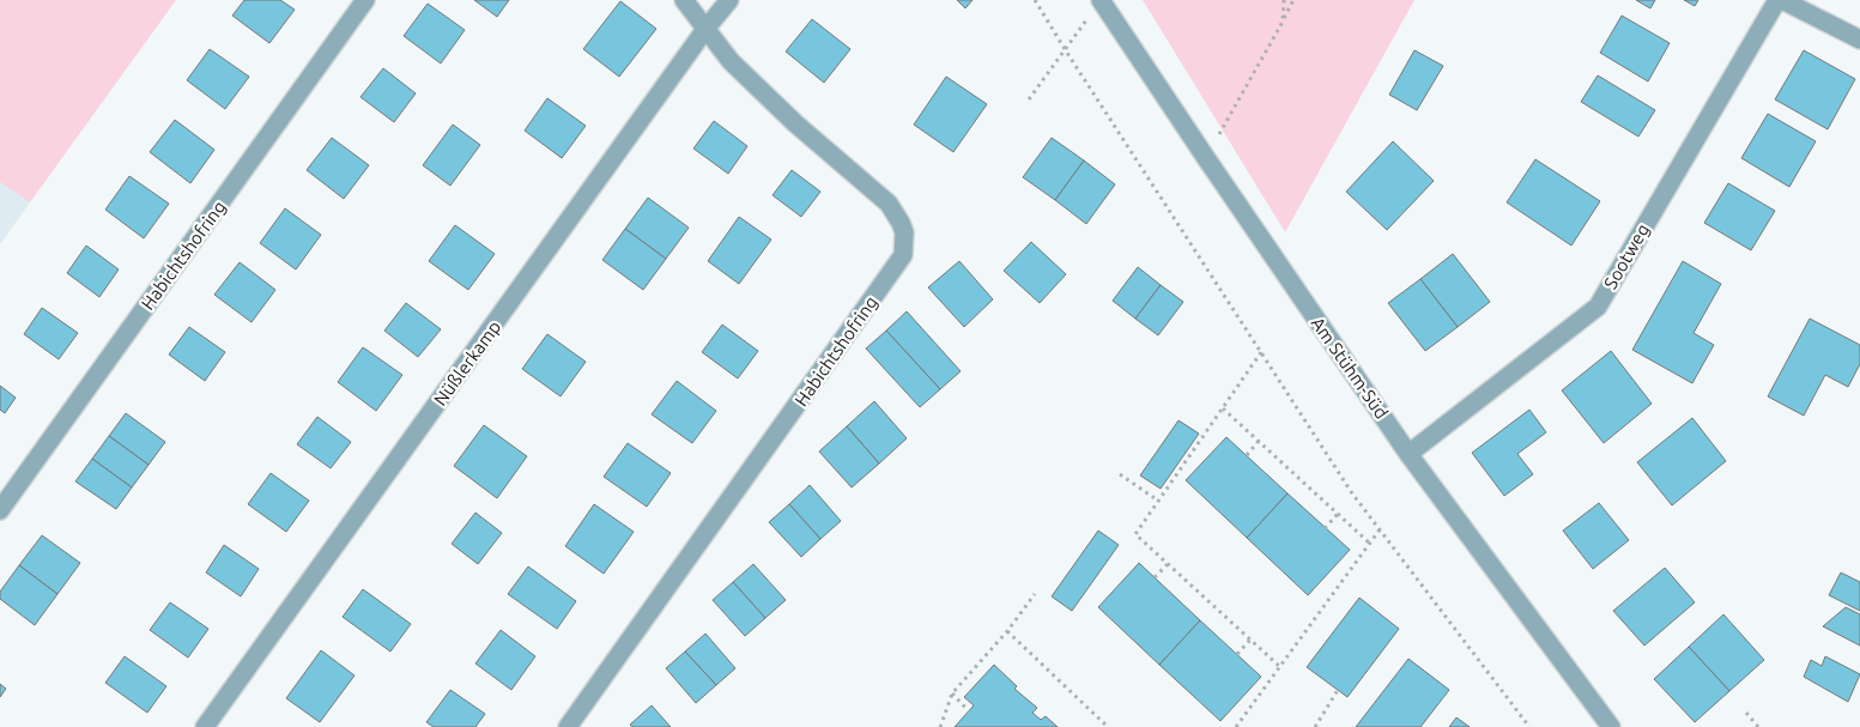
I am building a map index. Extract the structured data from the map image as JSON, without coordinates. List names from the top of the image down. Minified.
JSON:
{"streets":{"street":["Habichtshofring","Sootweg","Nüßlerkamp","Am Stühm-Süd"]},"crossings":[["Habichtshofring","Nüßlerkamp"],["Sootweg","Am Stühm-Süd"]]}
